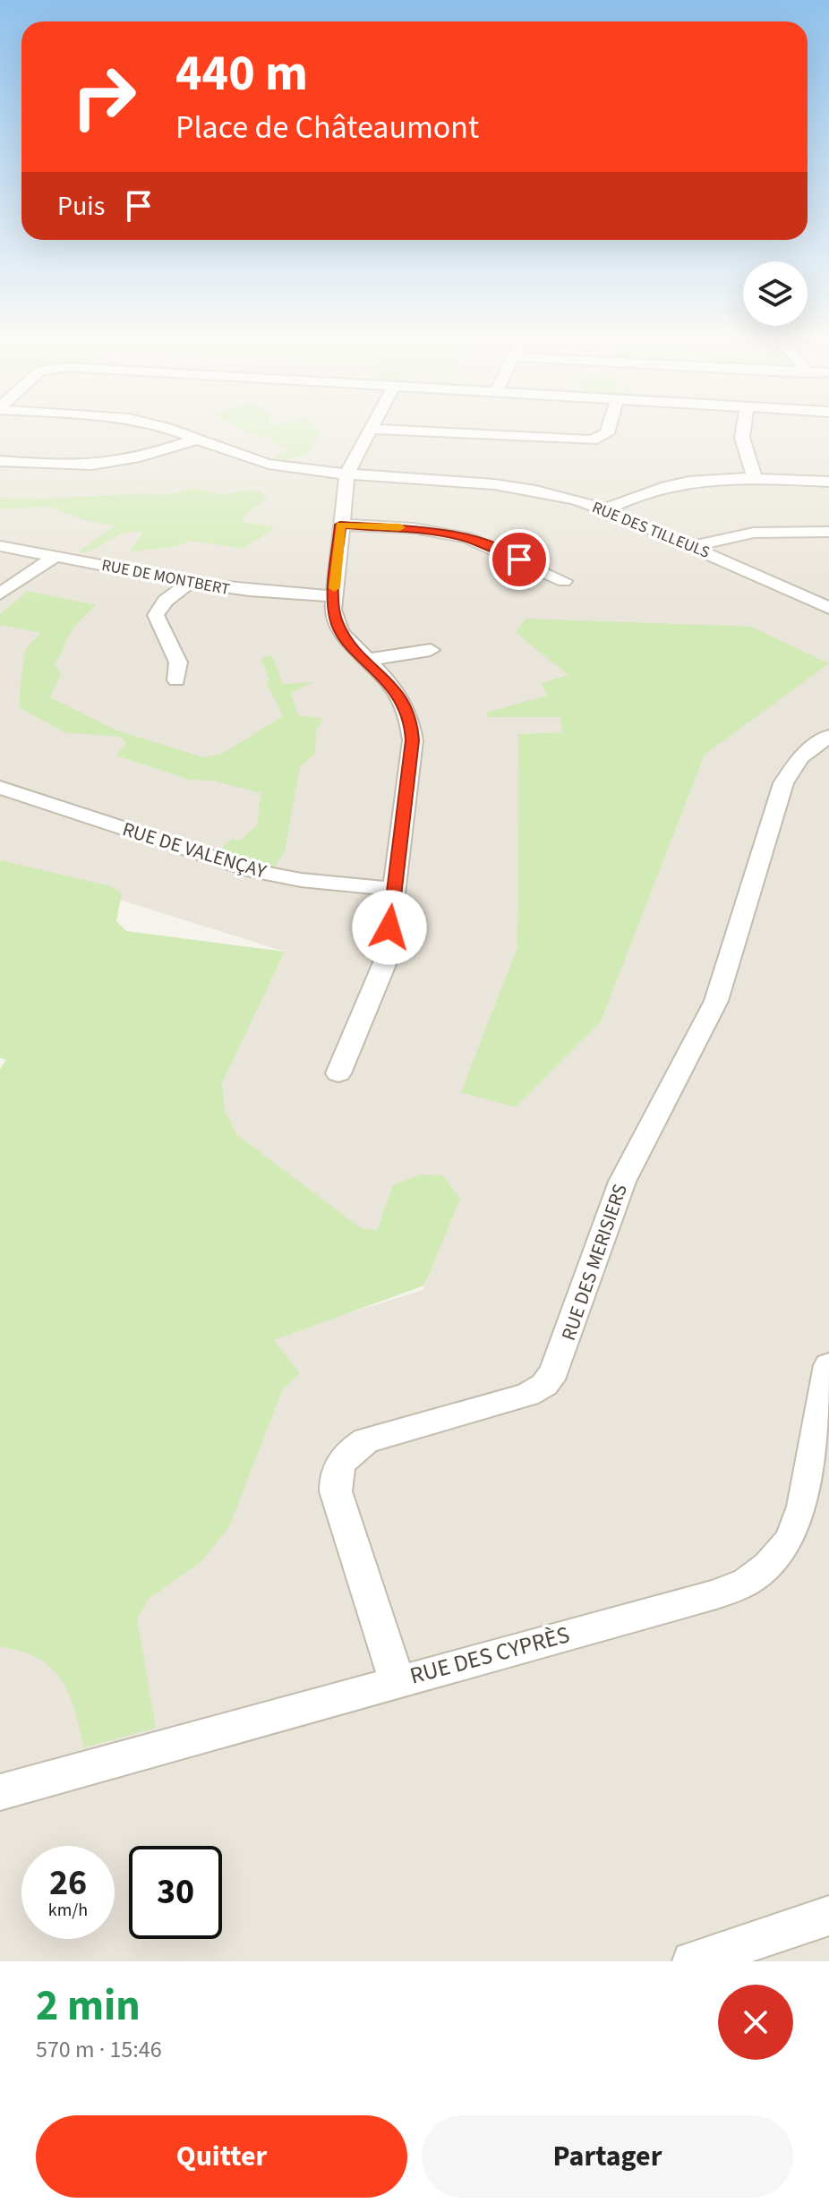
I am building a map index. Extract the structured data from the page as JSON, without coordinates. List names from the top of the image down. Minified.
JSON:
{"streets":{"street":["RUE DES TILLEULS","RUE DE MONTBERT","RUE DE VALENÇAY","RUE DES MERISIERS","RUE DES CYPRÈS"]},"crossings":[["RUE DES MERISIERS","RUE DES CYPRÈS"]],"page":{"turn":["440 m","Place de Châteaumont"],"then":"Puis","speed":"26 km/h","limit":"30","heading":["2 min","570 m · 15:46"],"buttons":["Quitter","Partager"]}}
